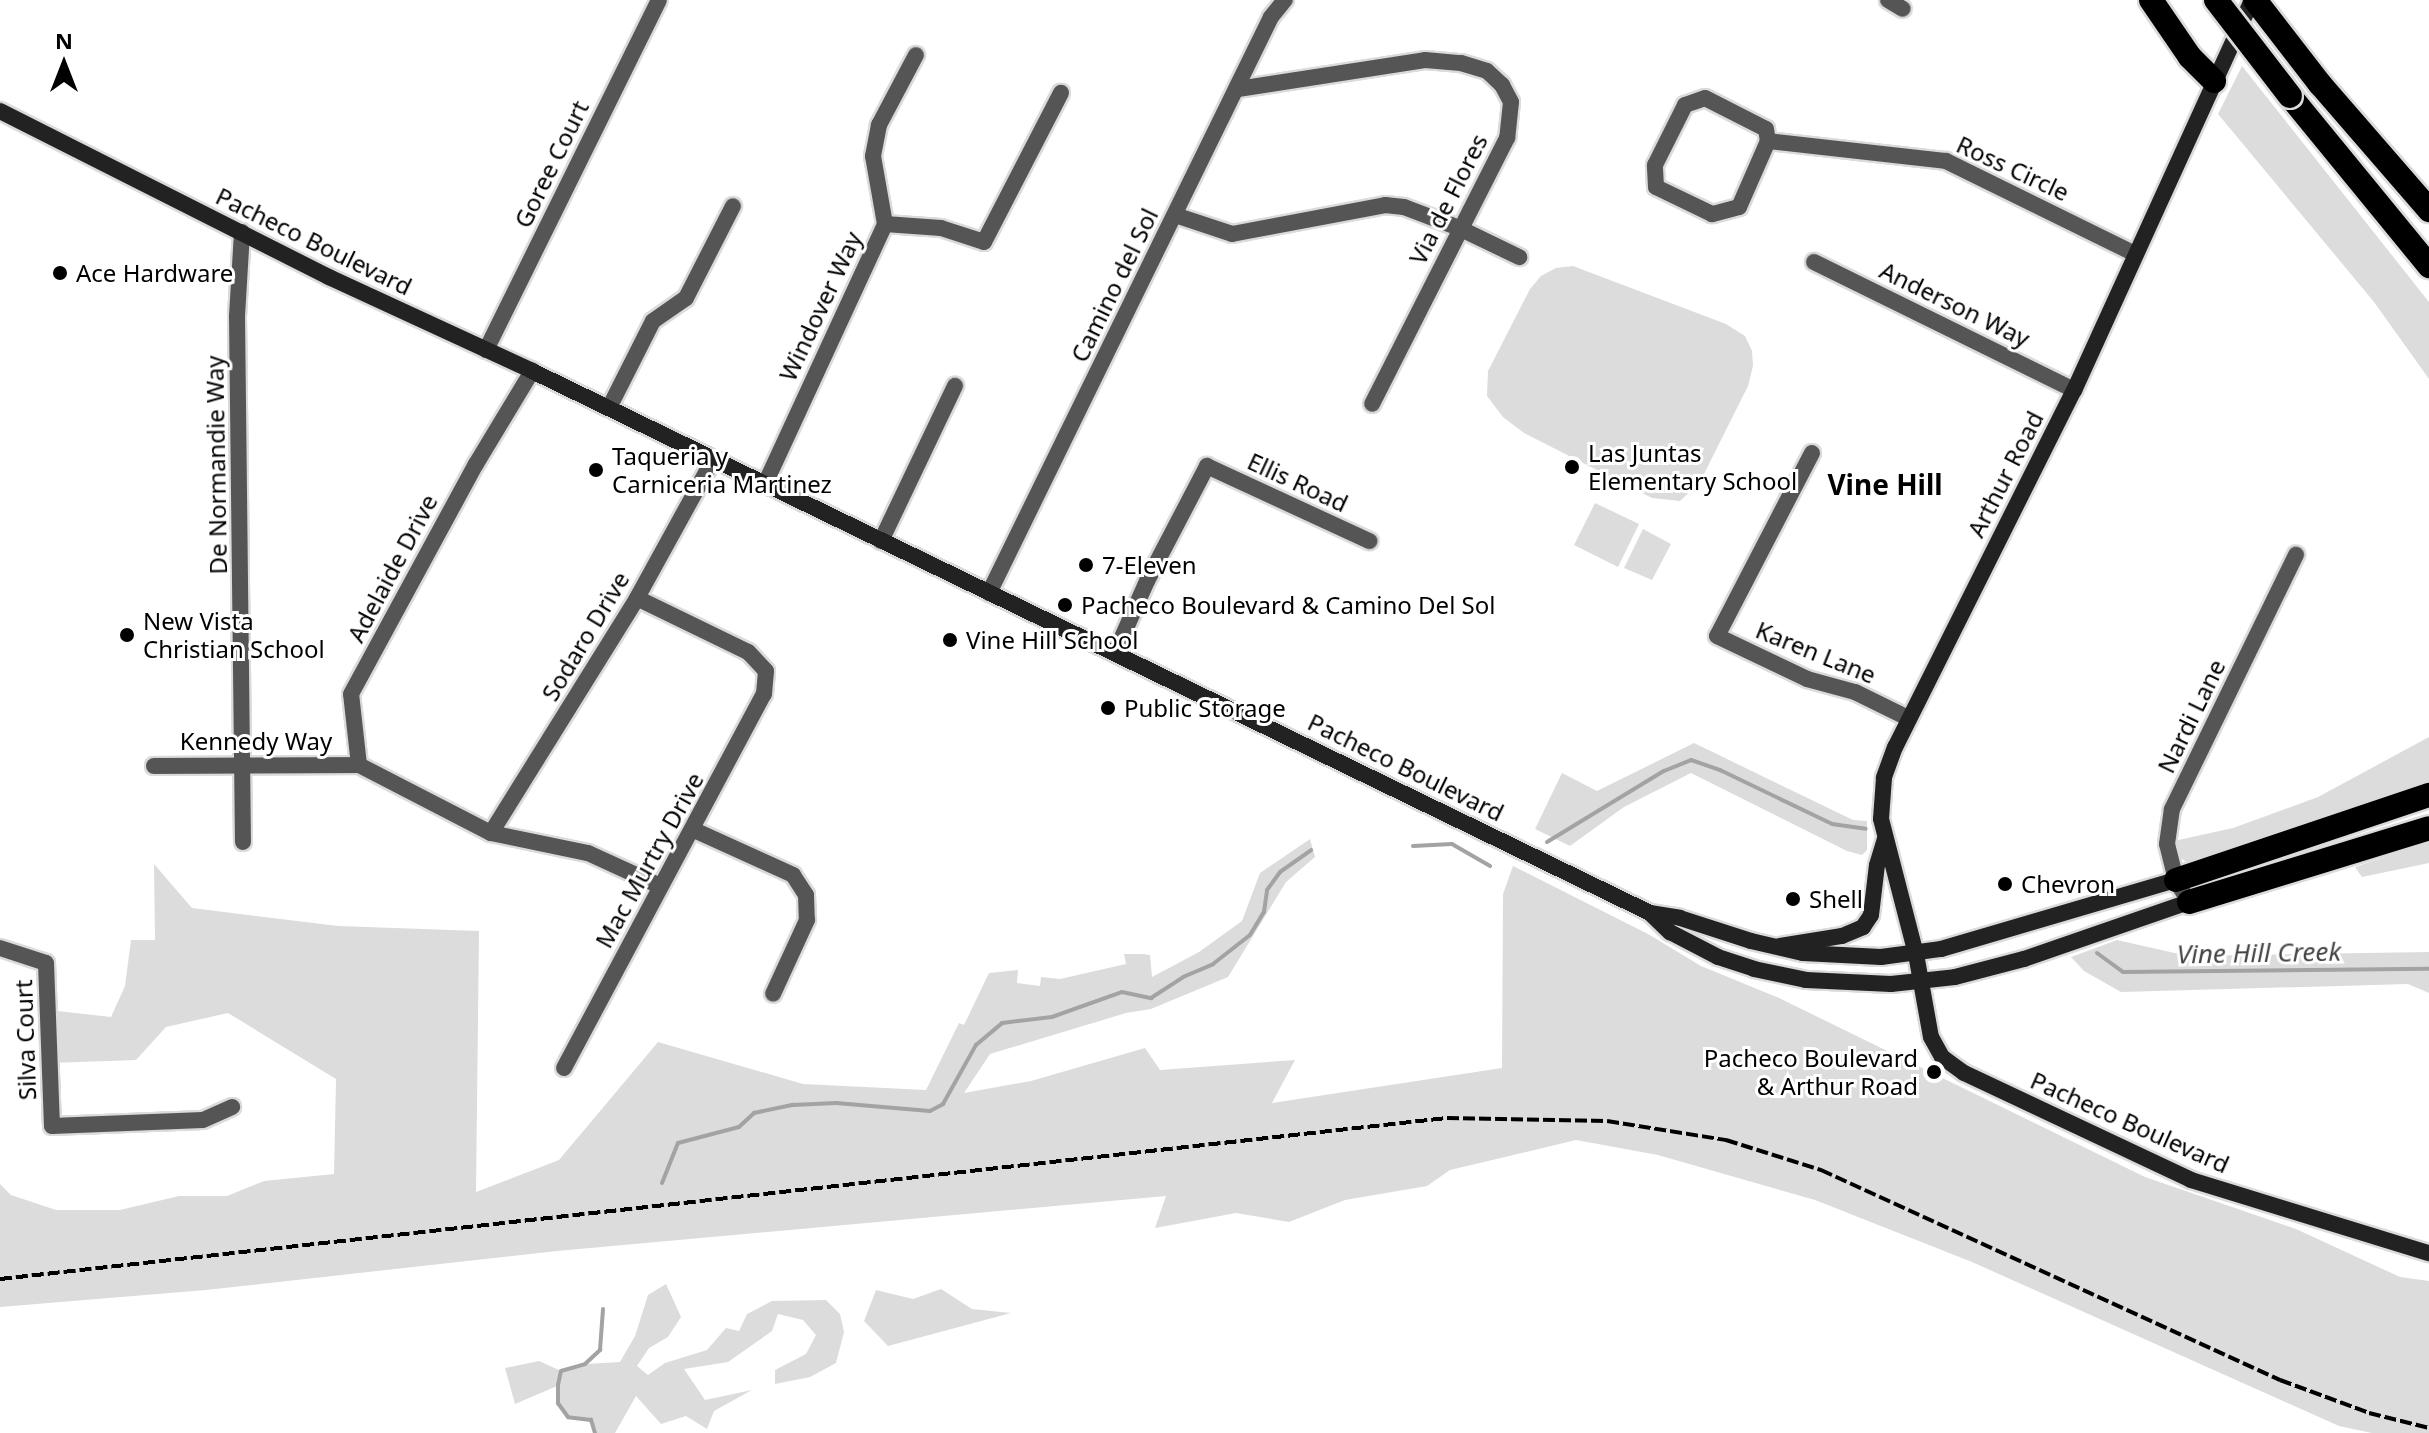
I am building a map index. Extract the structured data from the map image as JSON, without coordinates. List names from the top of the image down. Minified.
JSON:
{"streets":{"main road":["Pacheco Boulevard","Arthur Road"],"street":["Goree Court","Ross Circle","Via de Flores","Camino del Sol","Anderson Way","Windover Way","De Normandie Way","Ellis Road","Adelaide Drive","Sodaro Drive","Karen Lane","Nardi Lane","Kennedy Way","Mac Murtry Drive","Silva Court"]},"crossings":[["Goree Court","Pacheco Boulevard"],["Ross Circle","Arthur Road"],["Via de Flores","Camino del Sol"],["Pacheco Boulevard","Camino del Sol"],["Pacheco Boulevard","Windover Way"],["Pacheco Boulevard","De Normandie Way"],["Pacheco Boulevard","Arthur Road"],["Pacheco Boulevard","Ellis Road"],["Pacheco Boulevard","Adelaide Drive"],["Pacheco Boulevard","Sodaro Drive"],["Pacheco Boulevard","Nardi Lane"],["Anderson Way","Arthur Road"],["De Normandie Way","Kennedy Way"],["Arthur Road","Karen Lane"],["Adelaide Drive","Kennedy Way"],["Sodaro Drive","Mac Murtry Drive"]],"districts":["Vine Hill"],"water":["Vine Hill Creek"],"places":["Ace Hardware","Las Juntas Elementary School","Taqueria y Carniceria Martinez","7-Eleven","Pacheco Boulevard & Camino Del Sol","New Vista Christian School","Vine Hill School","Public Storage","Chevron","Shell","Pacheco Boulevard & Arthur Road"],"north":"top"}
